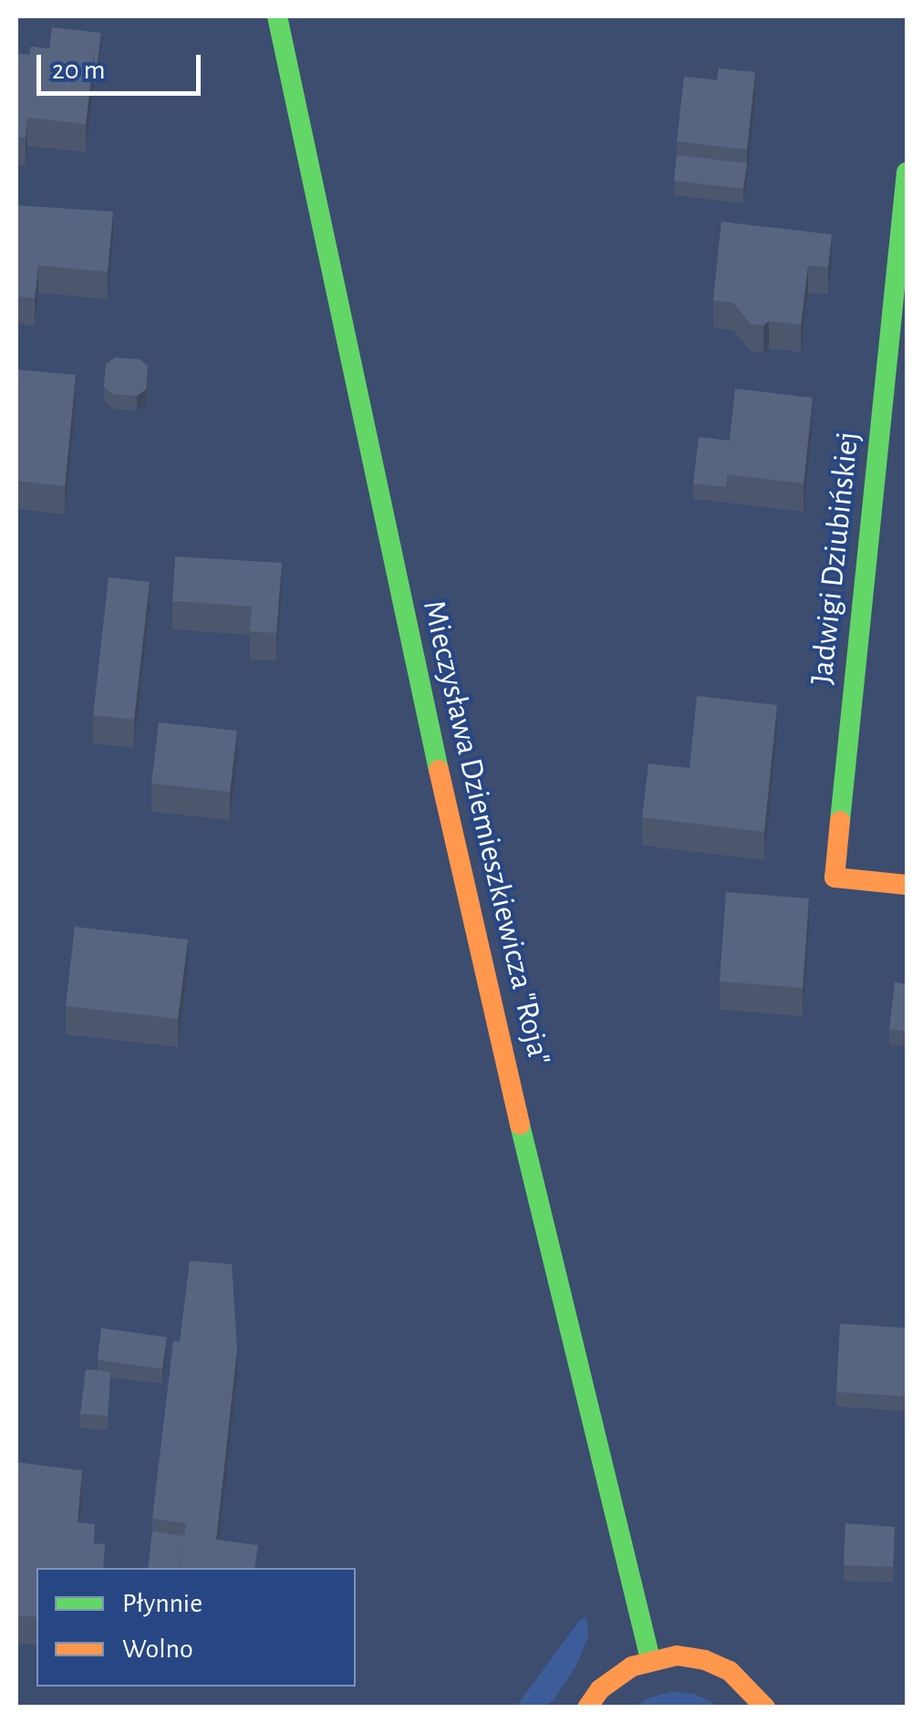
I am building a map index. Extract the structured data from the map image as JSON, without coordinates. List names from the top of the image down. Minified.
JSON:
{"streets":{"main road":["Jadwigi Dziubińskiej","Mieczysława Dziemieszkiewicza \"Roja\""]},"legend":["Płynnie","Wolno"],"scale_bar":"20 m"}
